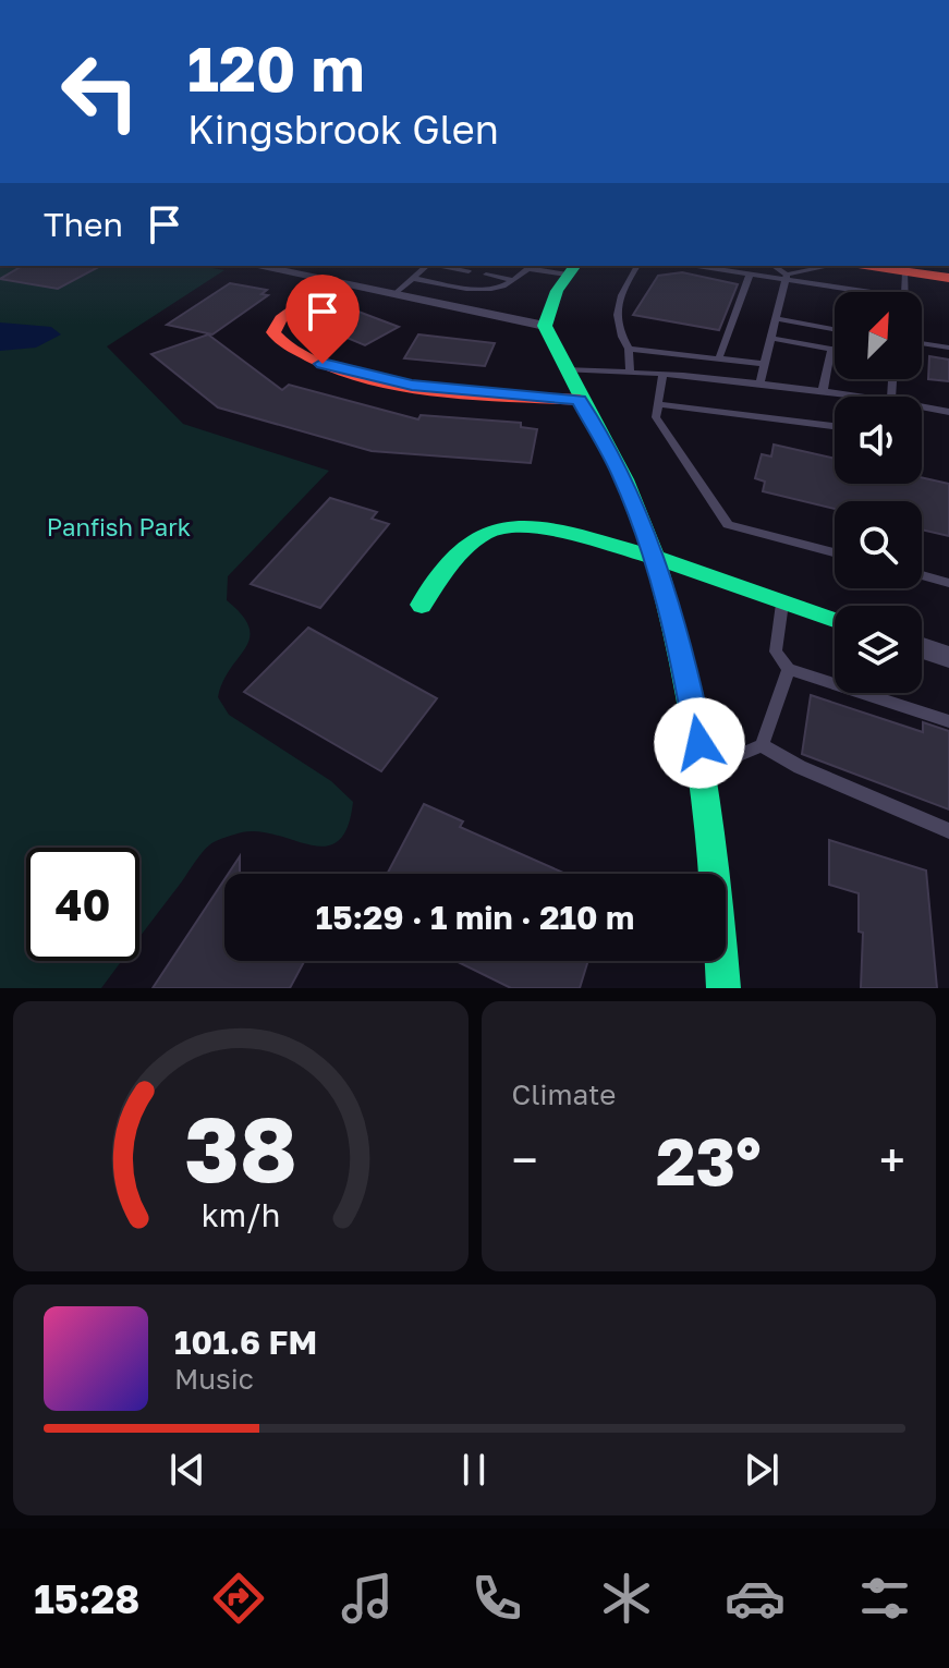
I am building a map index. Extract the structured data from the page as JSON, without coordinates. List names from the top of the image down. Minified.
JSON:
{"parks":["Panfish Park"],"north":"top right","page":{"turn":["120 m","Kingsbrook Glen"],"then":"Then","limit":"40","trip":"15:29 · 1 min · 210 m","tile":"Climate","heat":["−","23°","+"],"song":["101.6 FM","Music"],"tabs":"15:28","gauge":["38","km/h"]}}
